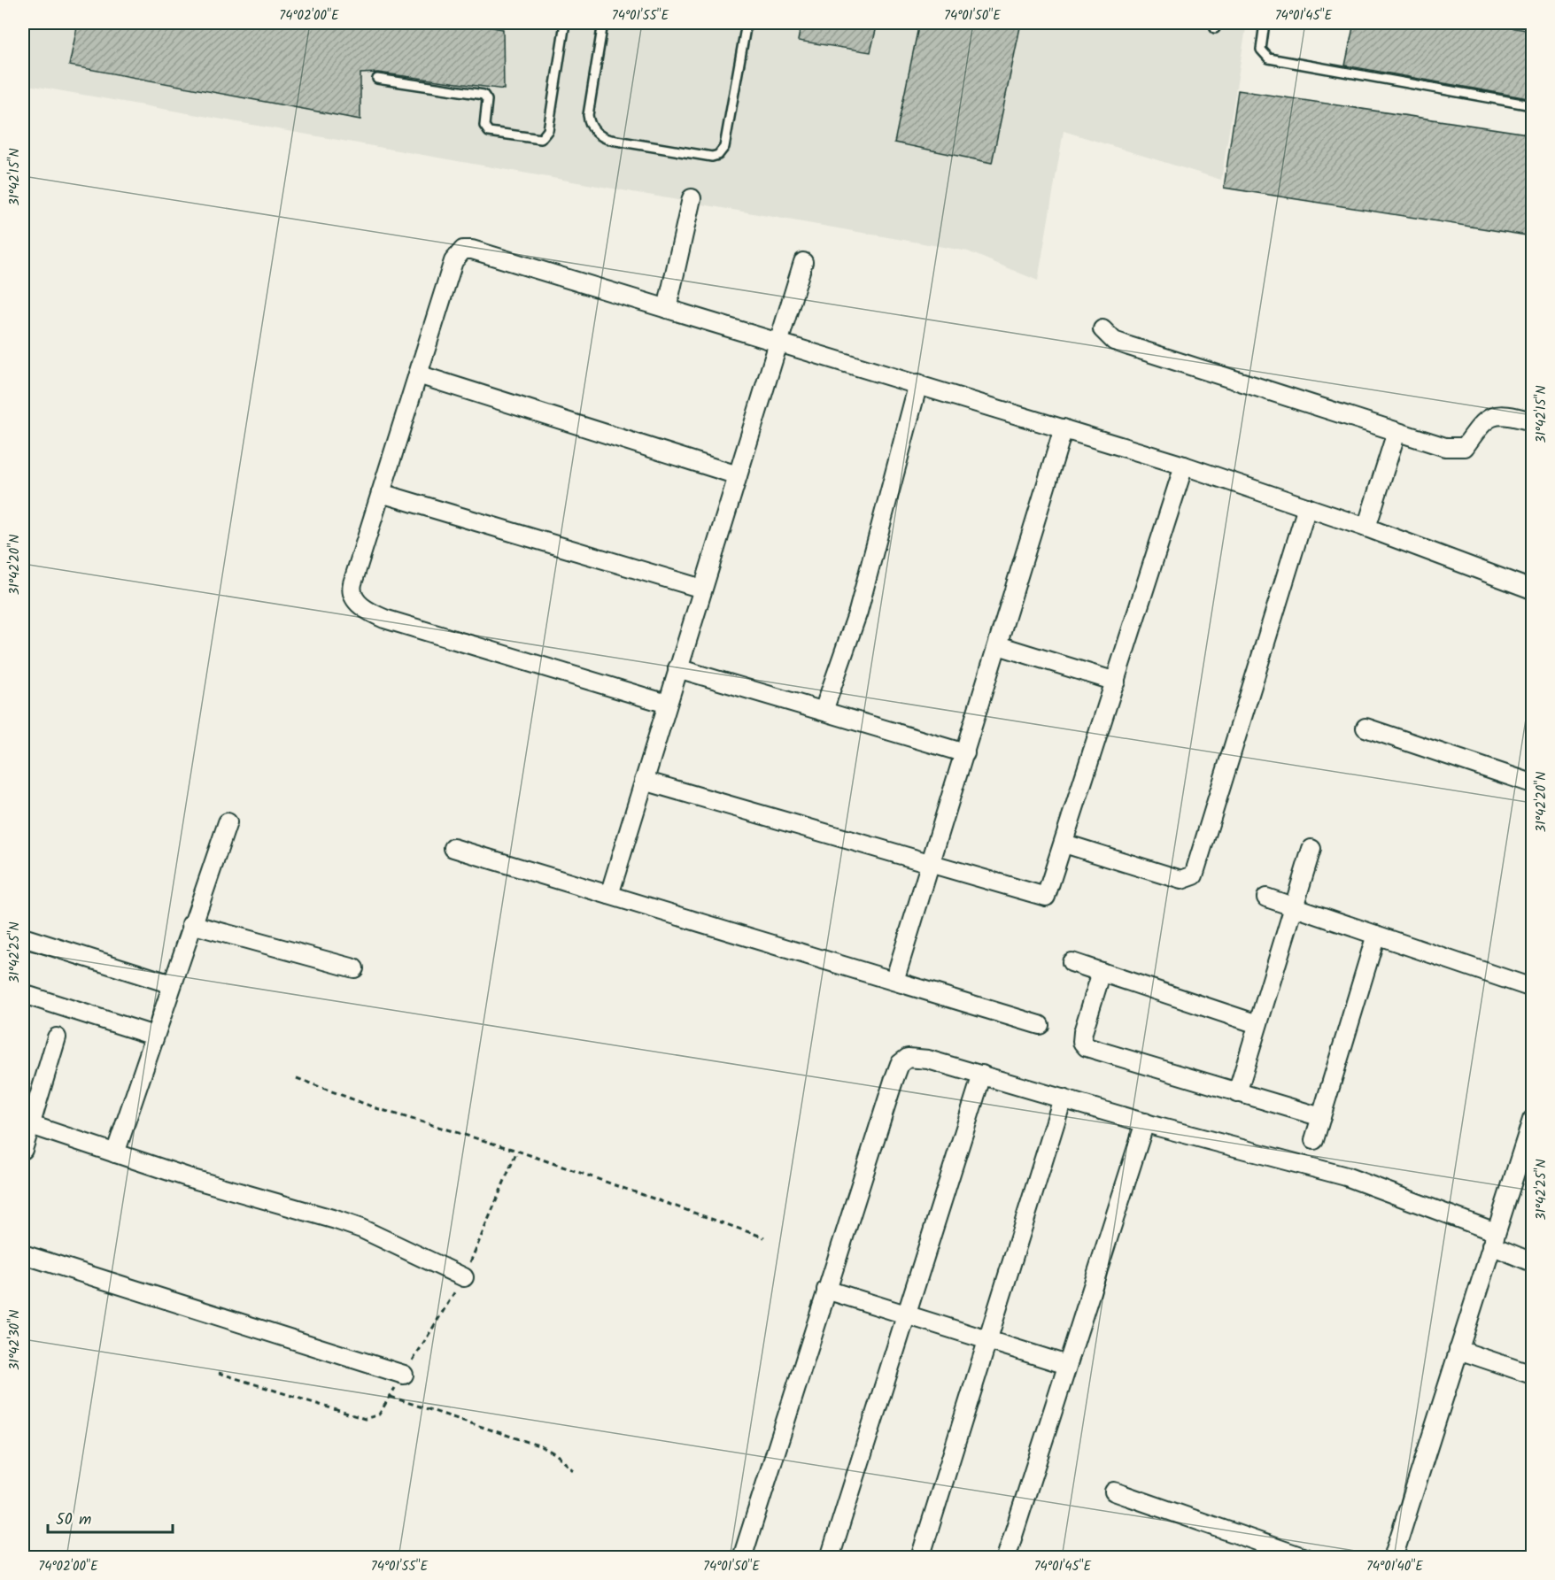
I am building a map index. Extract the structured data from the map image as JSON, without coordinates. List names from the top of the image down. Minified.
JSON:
{"scale_bar":"50 m","coordinates":["74°02'00\"E","74°01'55\"E","74°01'50\"E","74°01'45\"E","31°42'15\"N","31°42'20\"N","31°42'25\"N","31°42'30\"N","74°01'40\"E"]}
